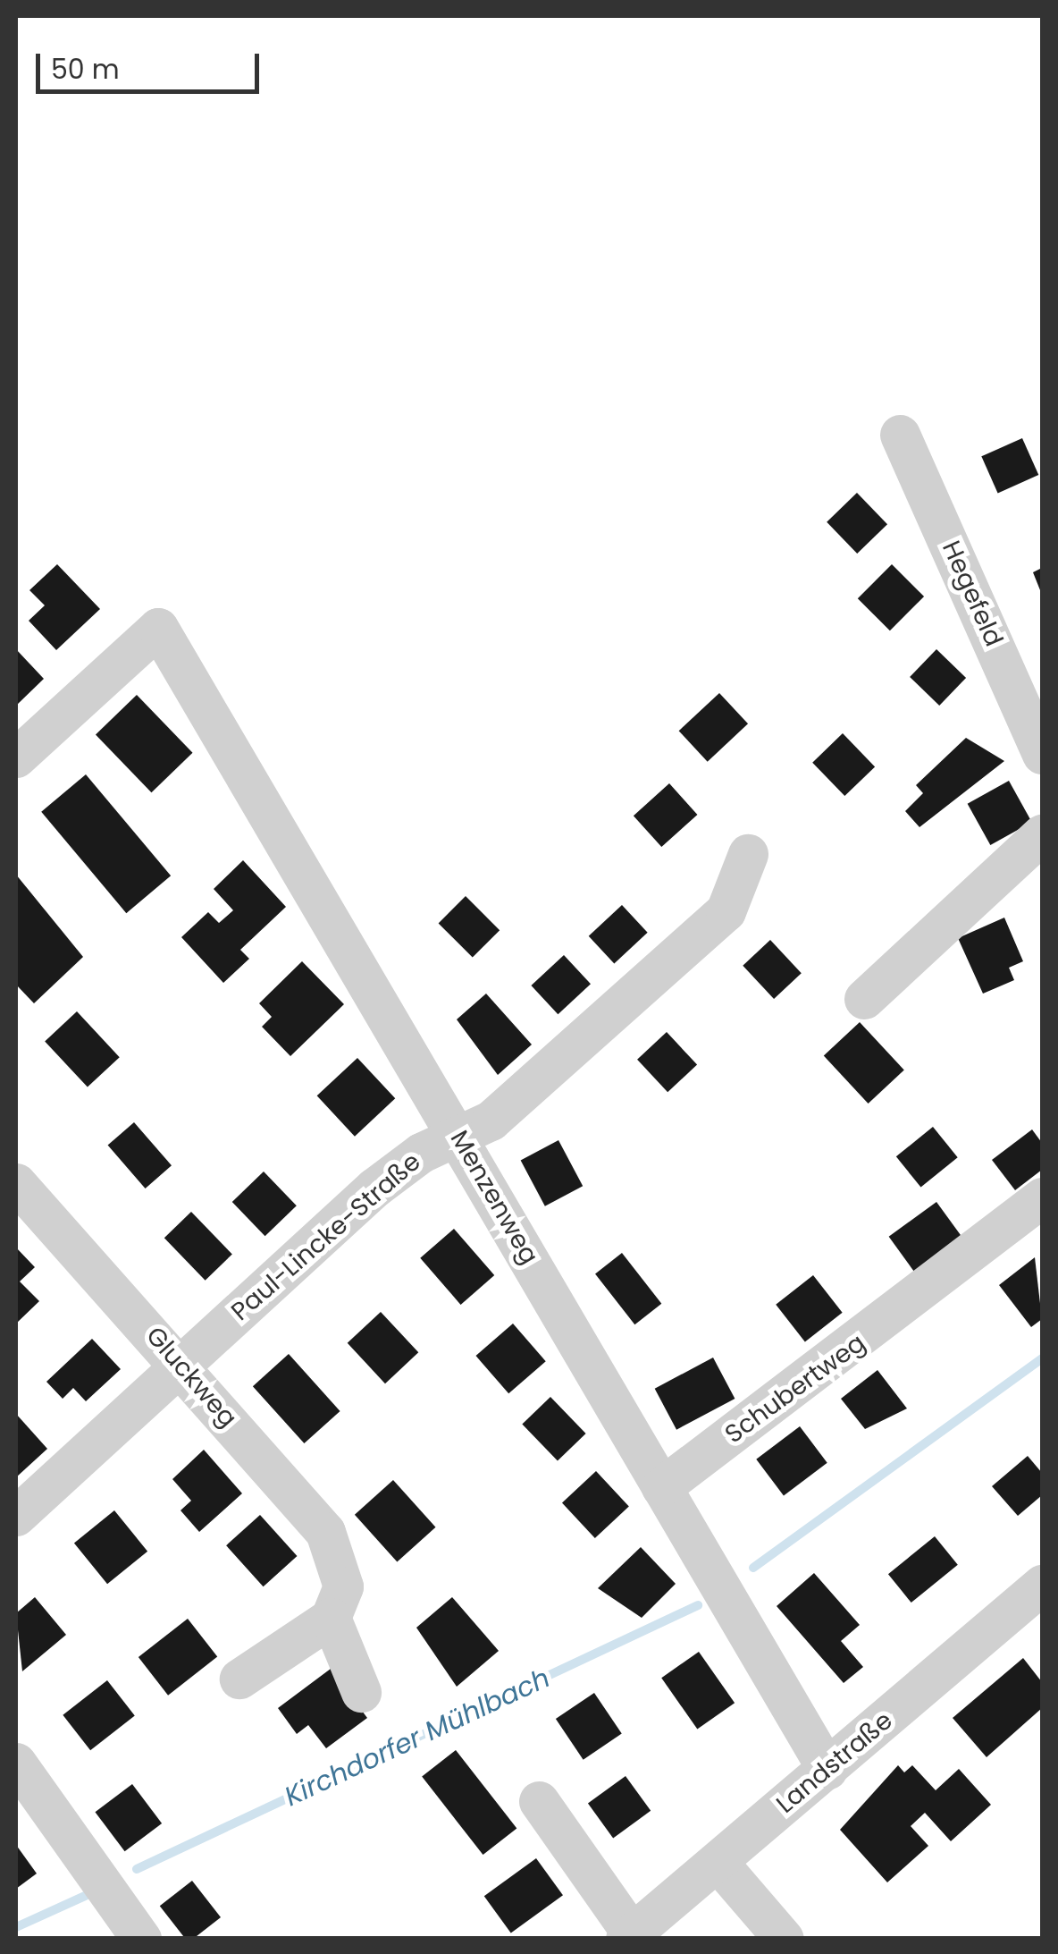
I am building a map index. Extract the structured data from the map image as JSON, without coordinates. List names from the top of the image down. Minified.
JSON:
{"streets":{"street":["Hegefeld","Menzenweg","Paul-Lincke-Straße","Gluckweg","Schubertweg","Landstraße"]},"crossings":[["Menzenweg","Paul-Lincke-Straße"],["Menzenweg","Schubertweg"],["Menzenweg","Landstraße"],["Paul-Lincke-Straße","Gluckweg"]],"water":["Kirchdorfer Mühlbach"],"scale_bar":"50 m"}
